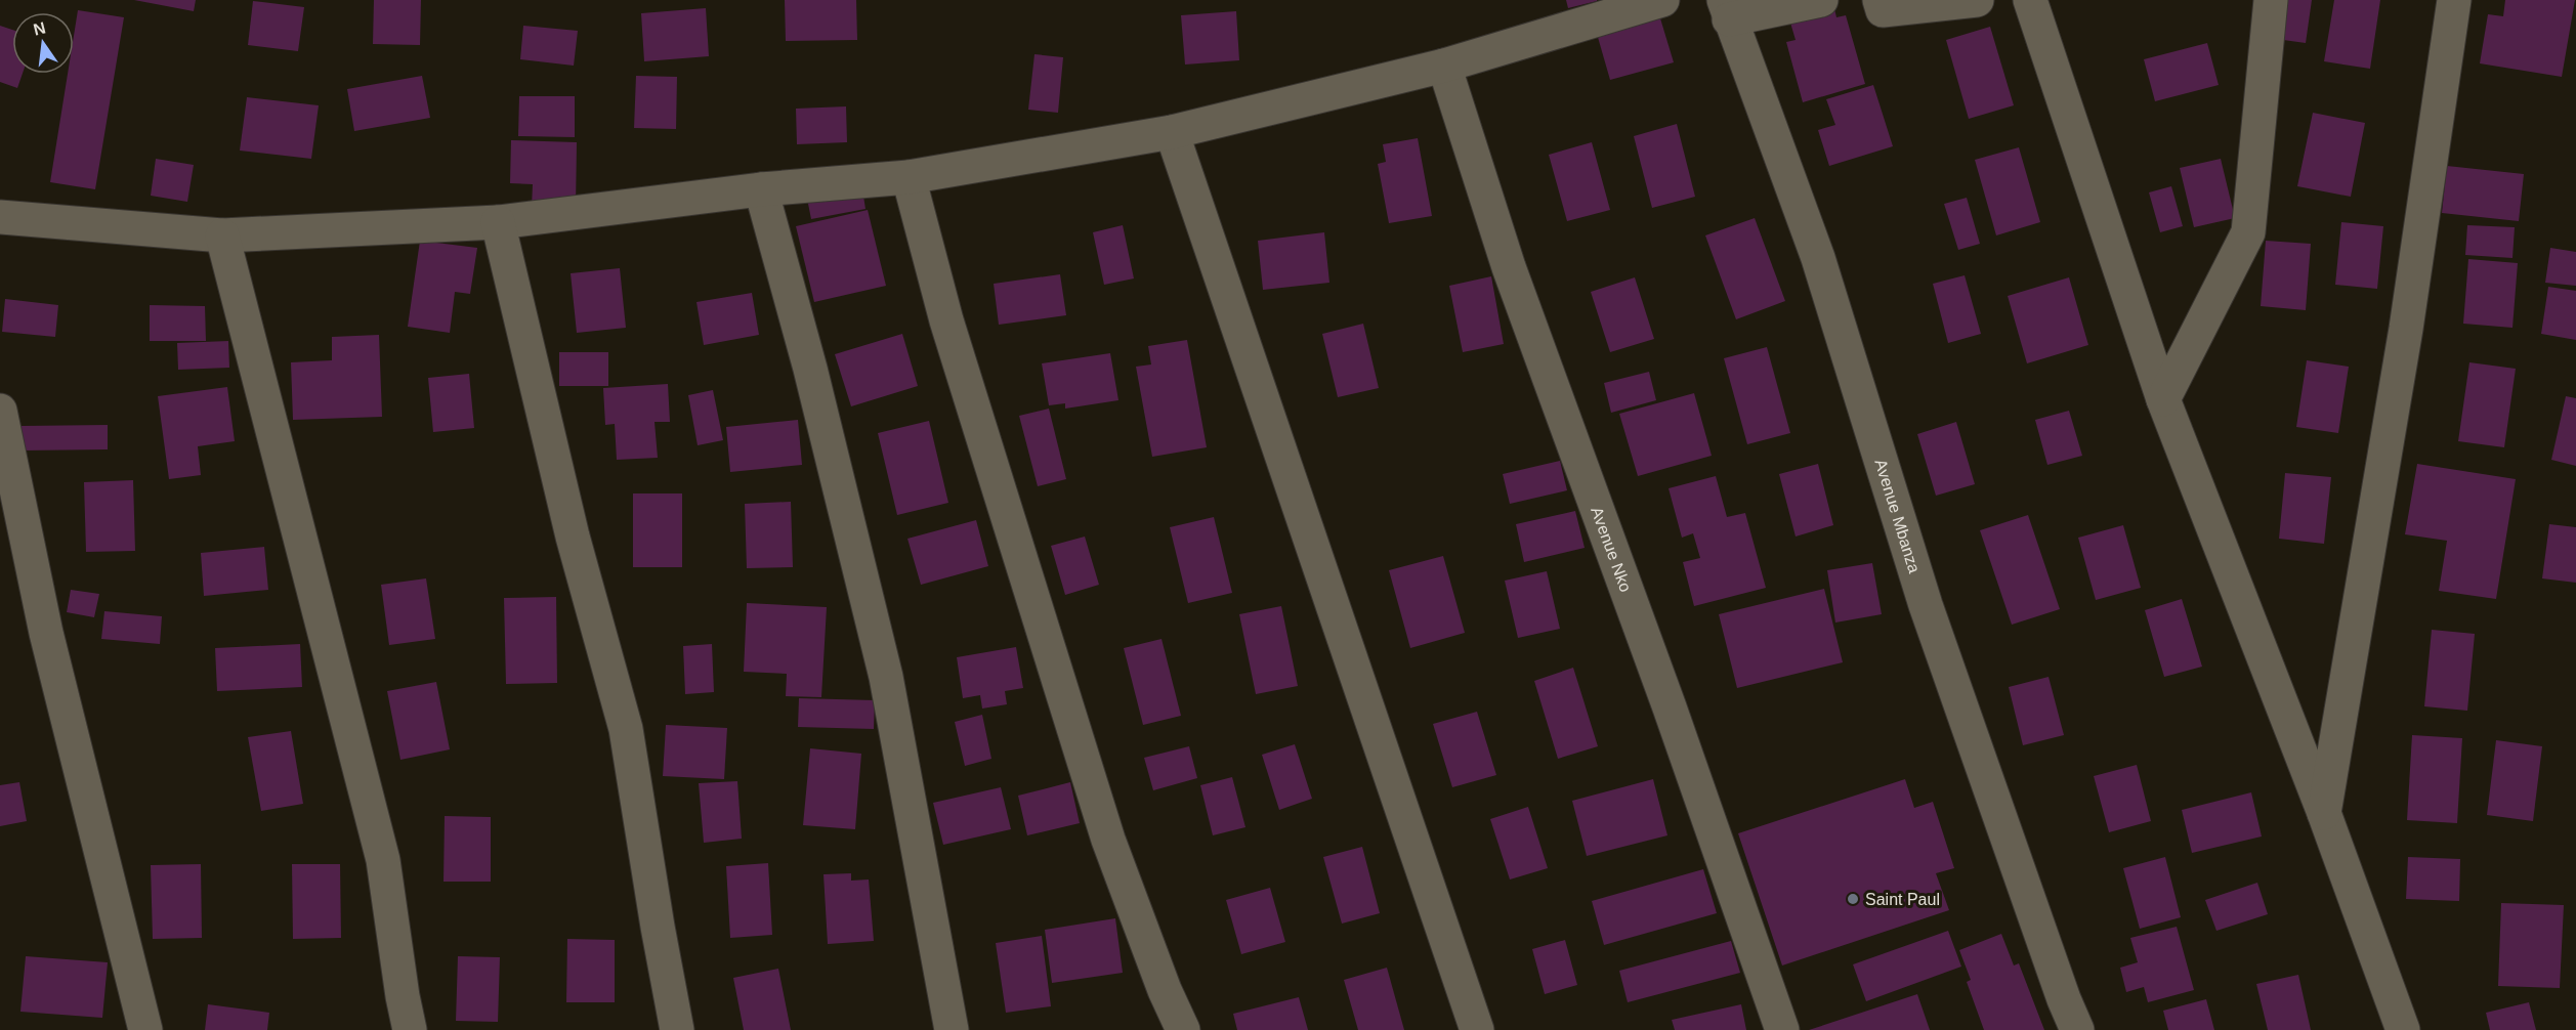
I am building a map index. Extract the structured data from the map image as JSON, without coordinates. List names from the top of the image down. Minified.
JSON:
{"streets":{"street":["Avenue Mbanza","Avenue Nko"]},"places":["Saint Paul"],"north":"top"}
